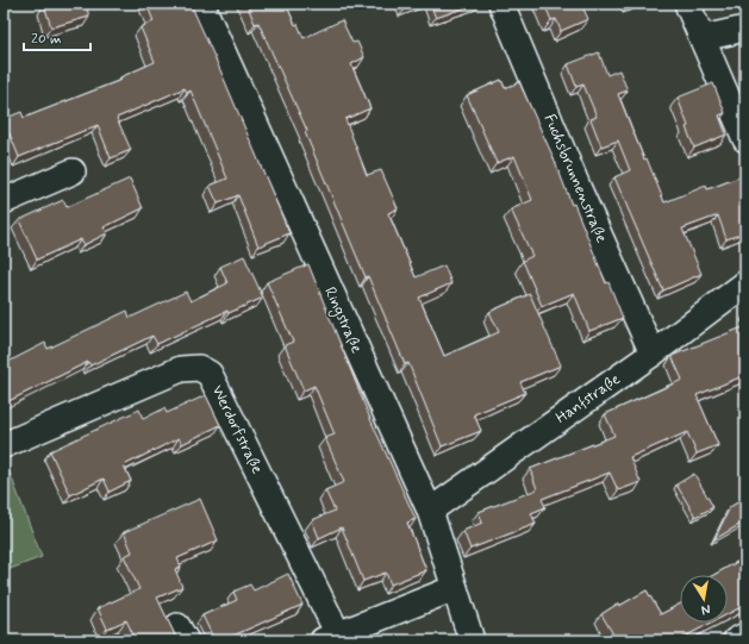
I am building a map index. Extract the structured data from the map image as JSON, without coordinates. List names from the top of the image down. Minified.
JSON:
{"streets":{"street":["Fuchsbrunnenstraße","Ringstraße","Hanfstraße","Werdorfstraße"]},"crossings":[["Fuchsbrunnenstraße","Hanfstraße"],["Ringstraße","Hanfstraße"]],"scale_bar":"20 m","north":"bottom"}
